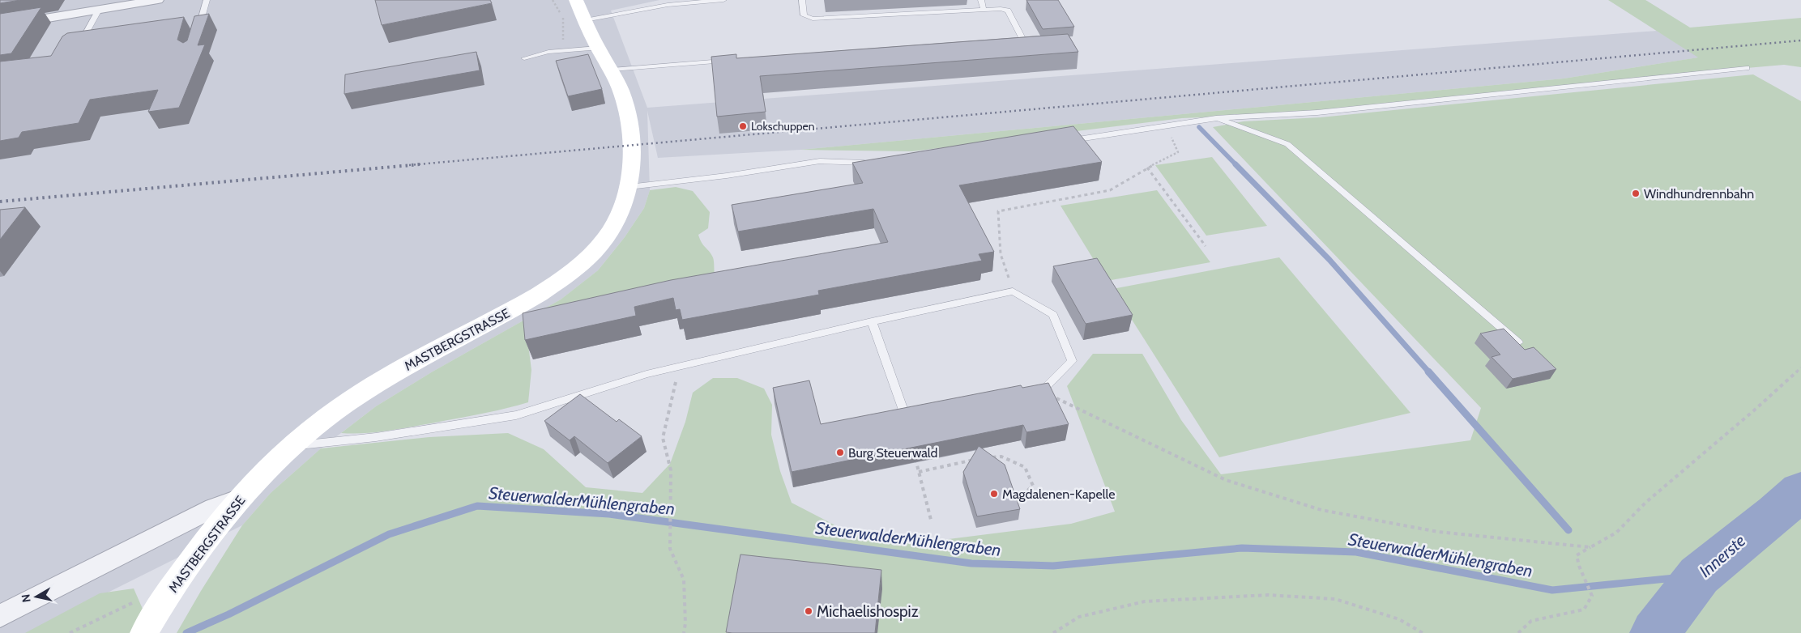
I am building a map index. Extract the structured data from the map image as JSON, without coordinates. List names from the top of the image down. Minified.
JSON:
{"streets":{"main road":["MASTBERGSTRASSE"]},"water":["SteuerwalderMühlengraben","Innerste"],"places":["Lokschuppen","Windhundrennbahn","Burg Steuerwald","Magdalenen-Kapelle","Michaelishospiz"],"north":"left"}
